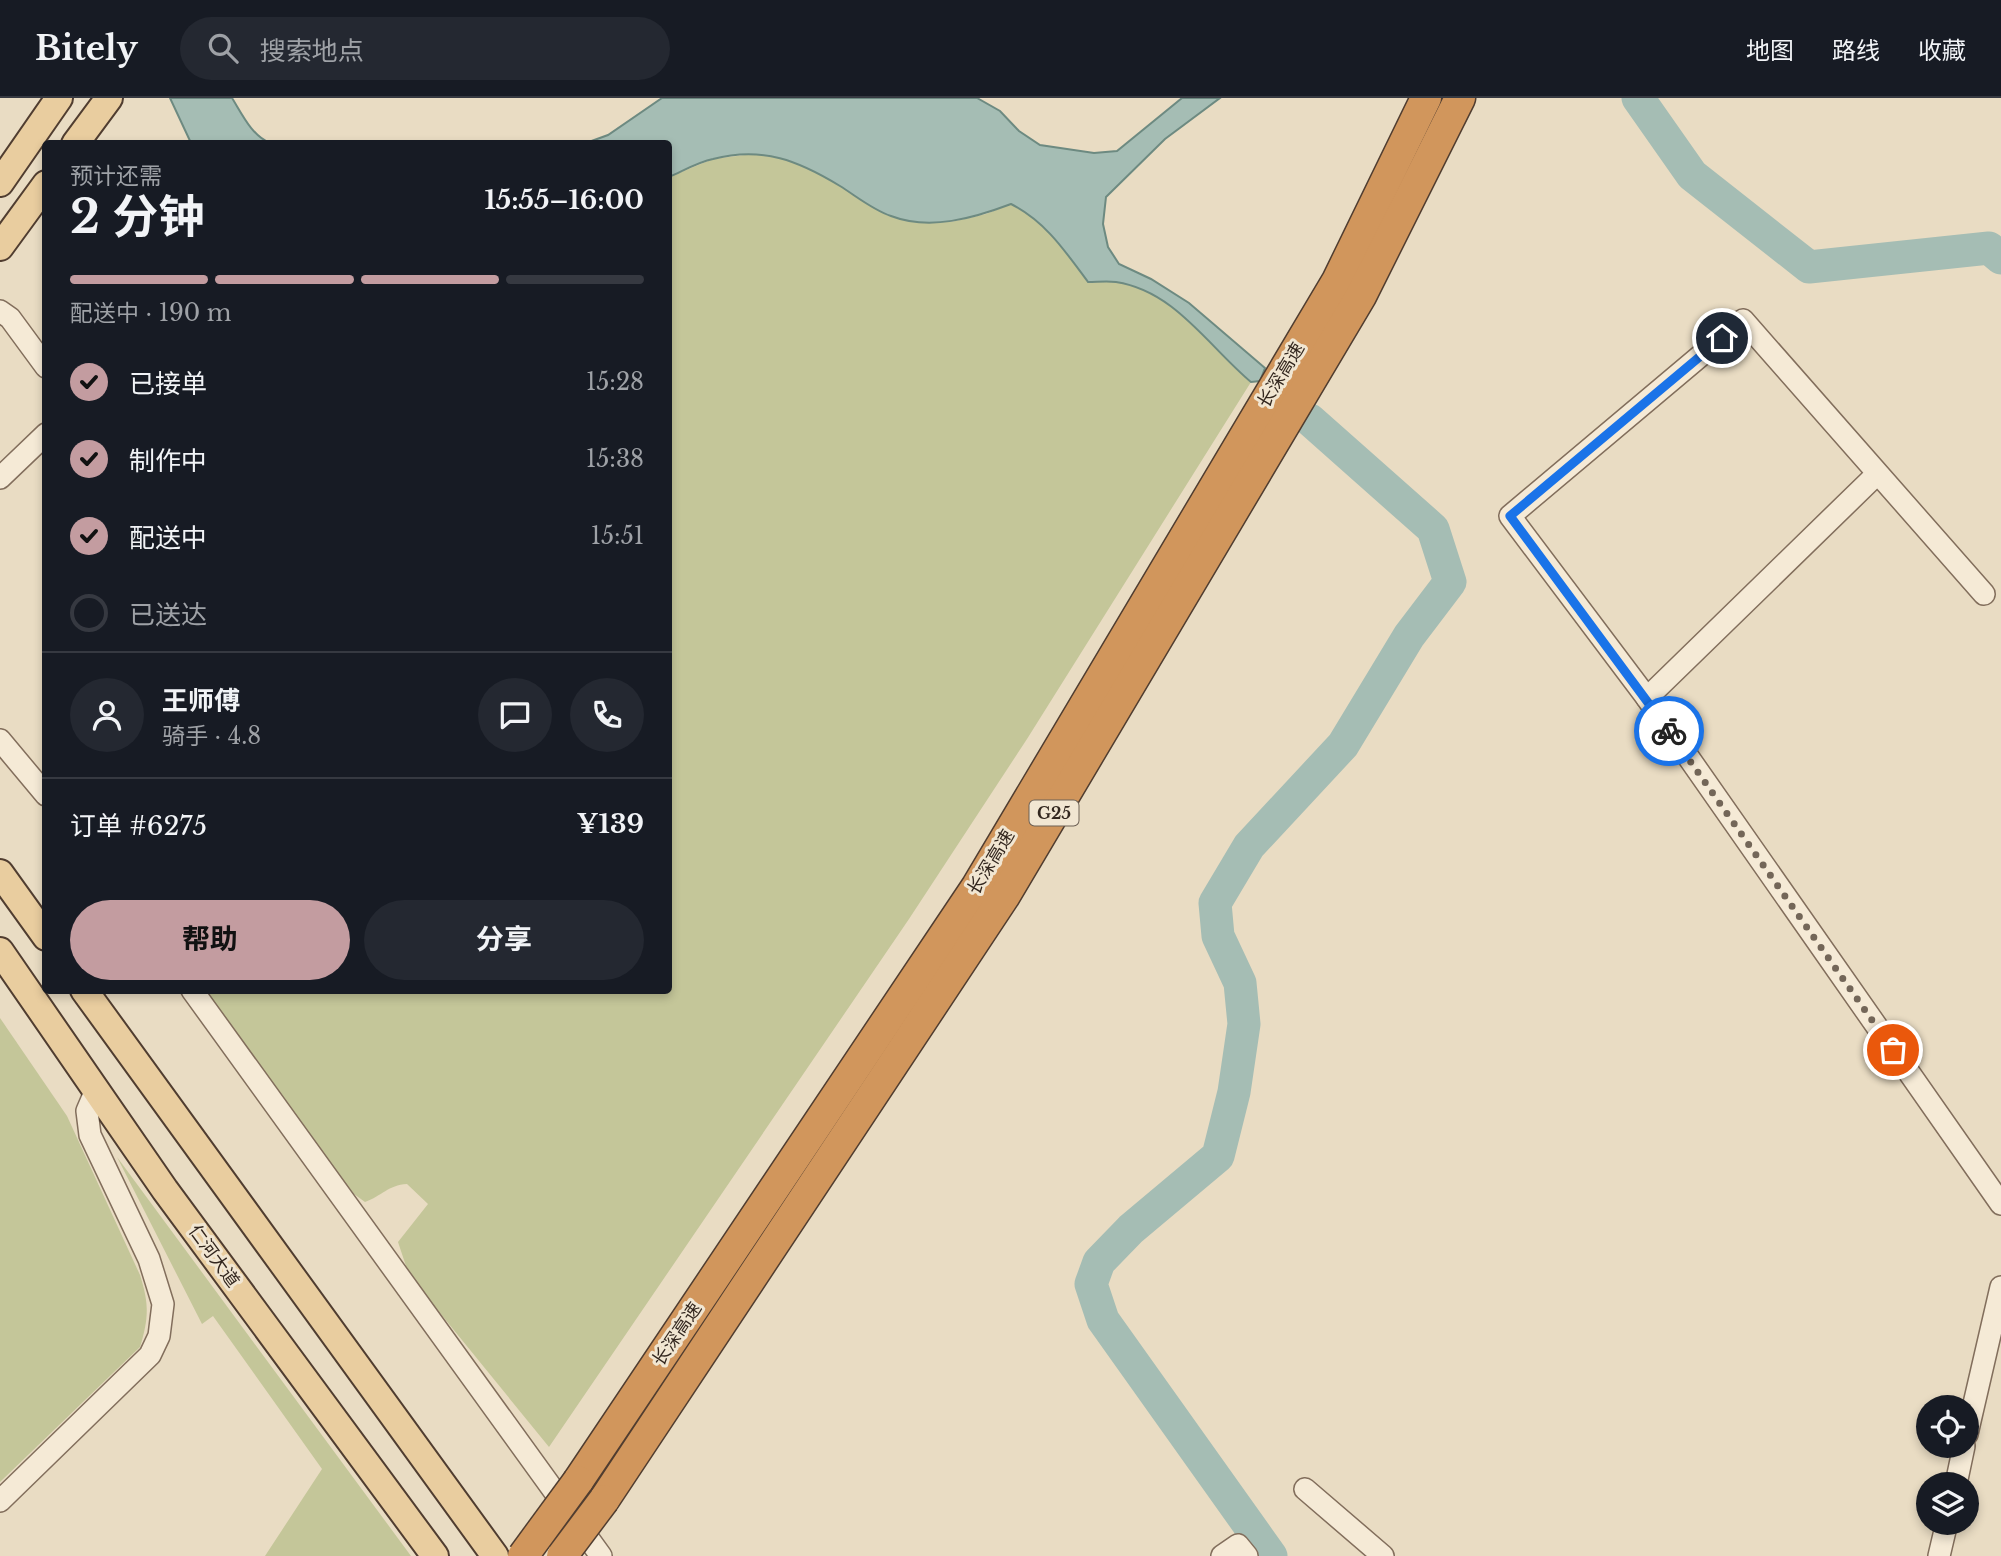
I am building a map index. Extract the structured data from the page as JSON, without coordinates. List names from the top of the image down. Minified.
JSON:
{"streets":{"highway":["长深高速","G25"],"main road":["仁河大道"]},"page":{"header":"Bitely","search":"搜索地点","nav":["地图","路线","收藏"],"heading":["2 分钟","预计还需","15:55–16:00"],"panel":["王师傅","骑手 · 4.8","订单 #6275","¥139"],"bar":"配送中 · 190 m","list":[["已接单","15:28"],["制作中","15:38"],["配送中","15:51"],"已送达"],"buttons":["帮助","分享"]}}
